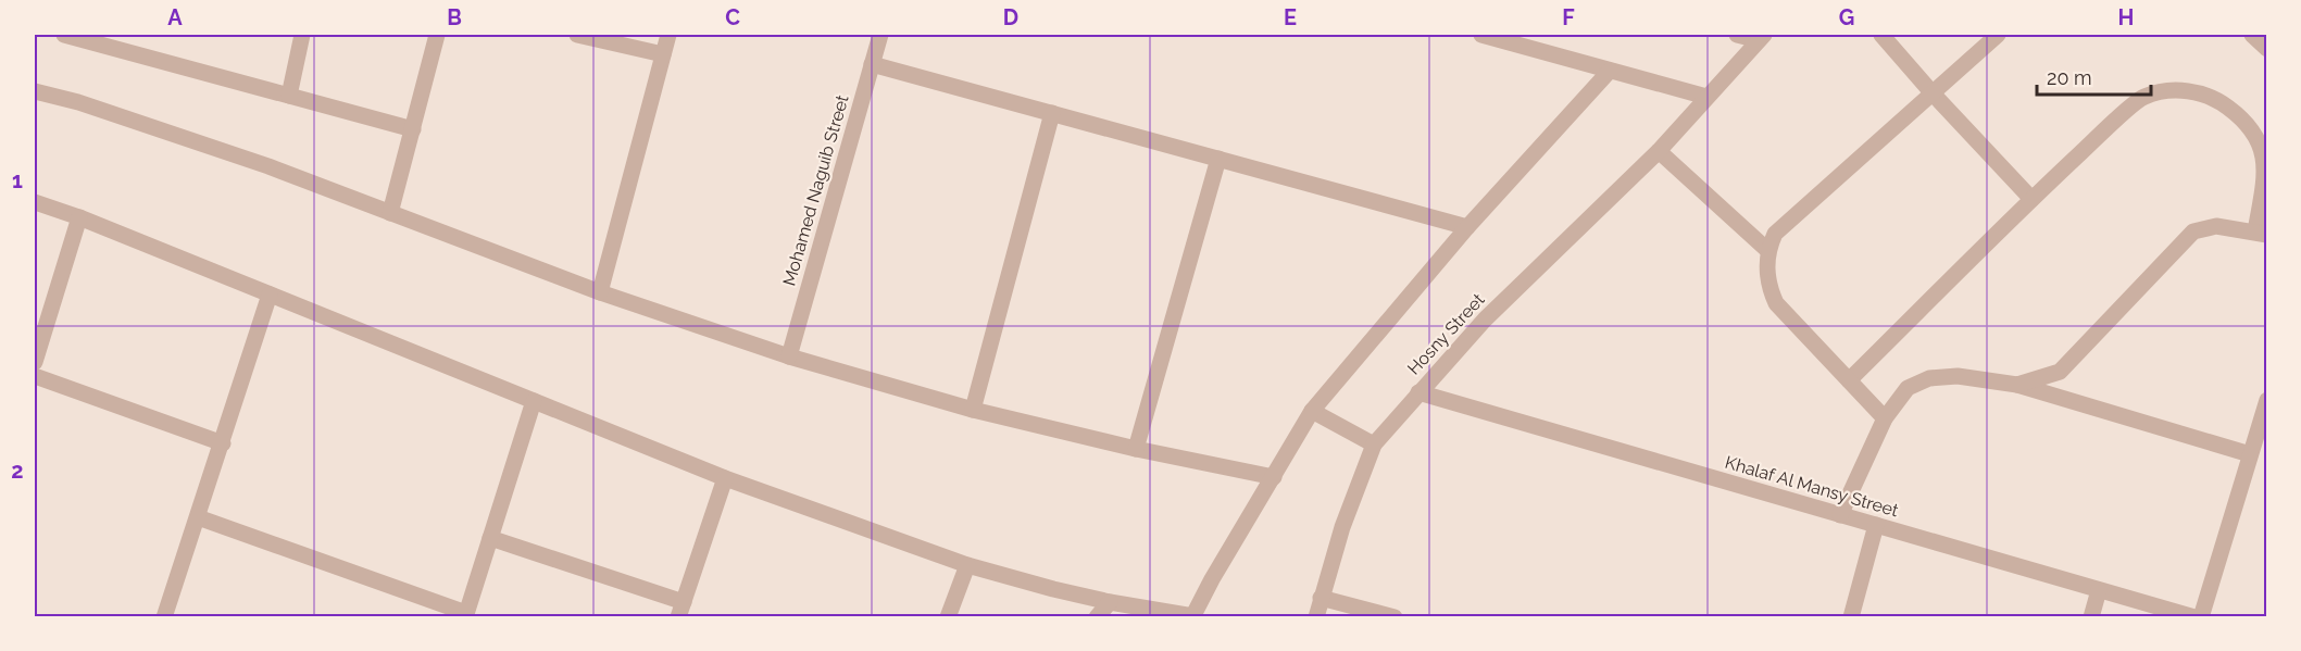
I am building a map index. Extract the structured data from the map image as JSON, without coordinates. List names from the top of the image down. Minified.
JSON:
{"streets":{"street":["Mohamed Naguib Street","Hosny Street","Khalaf Al Mansy Street"]},"crossings":[["Hosny Street","Khalaf Al Mansy Street"]],"scale_bar":"20 m","grid":{"columns":["A","B","C","D","E","F","G","H"],"rows":["1","2"]}}
